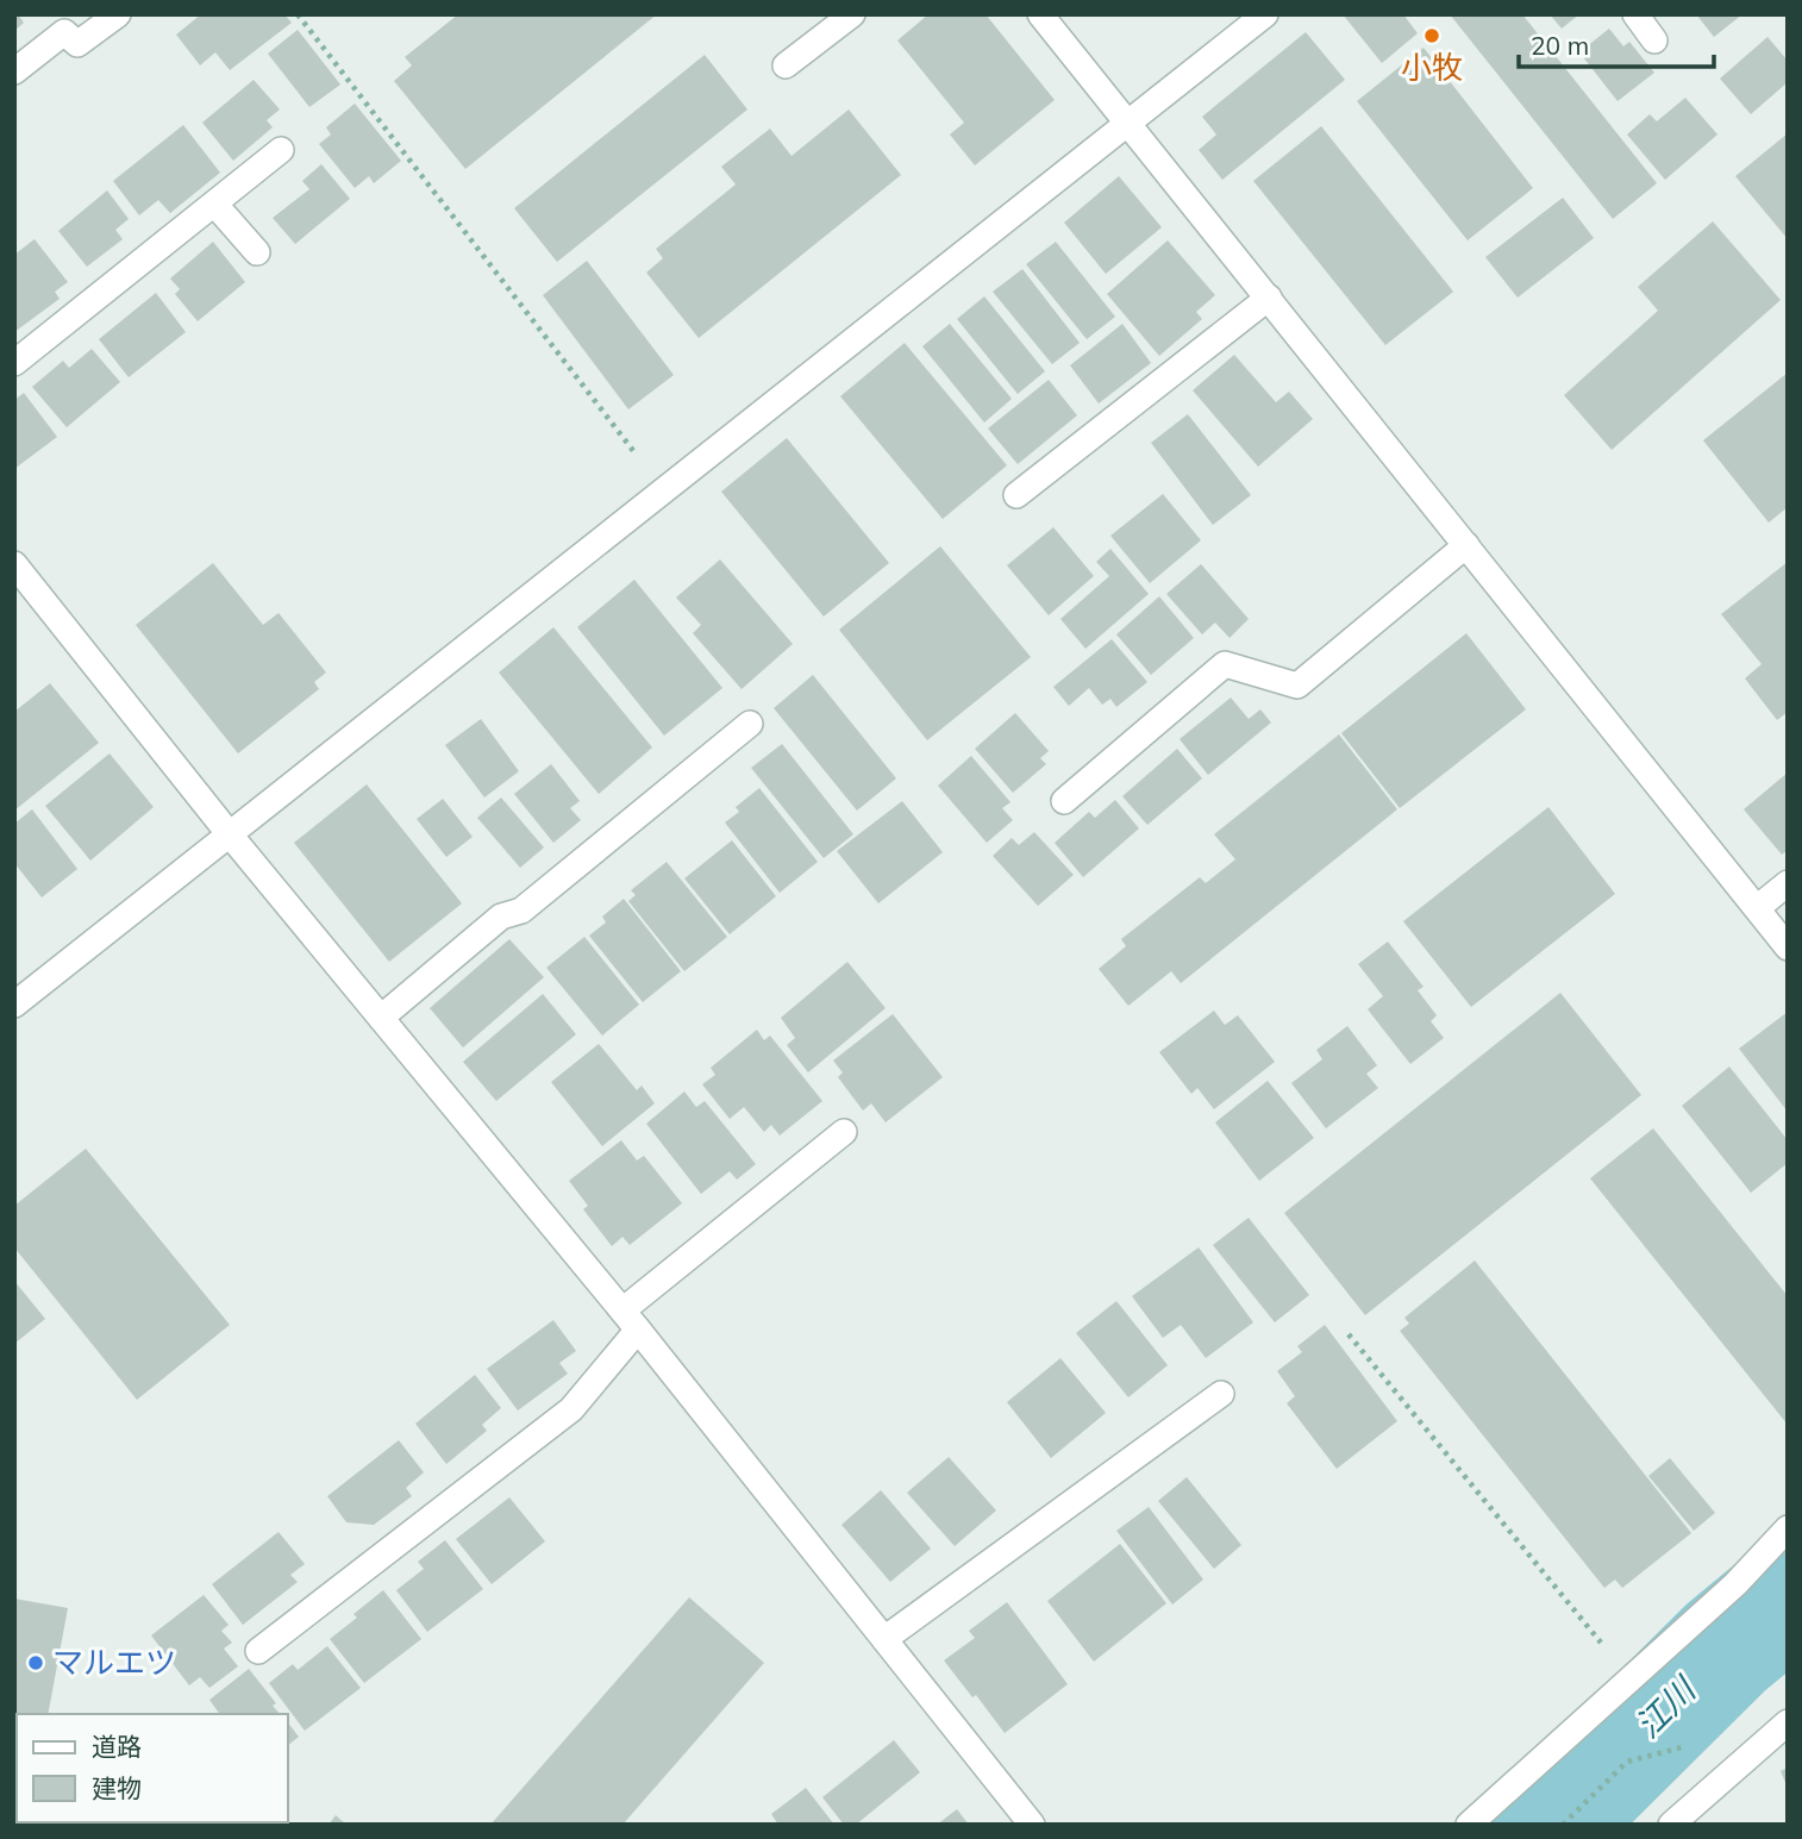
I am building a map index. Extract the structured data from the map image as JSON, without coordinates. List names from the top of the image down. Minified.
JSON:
{"water":["江川"],"places":["小牧","マルエツ"],"legend":["道路","建物"],"scale_bar":"20 m"}
